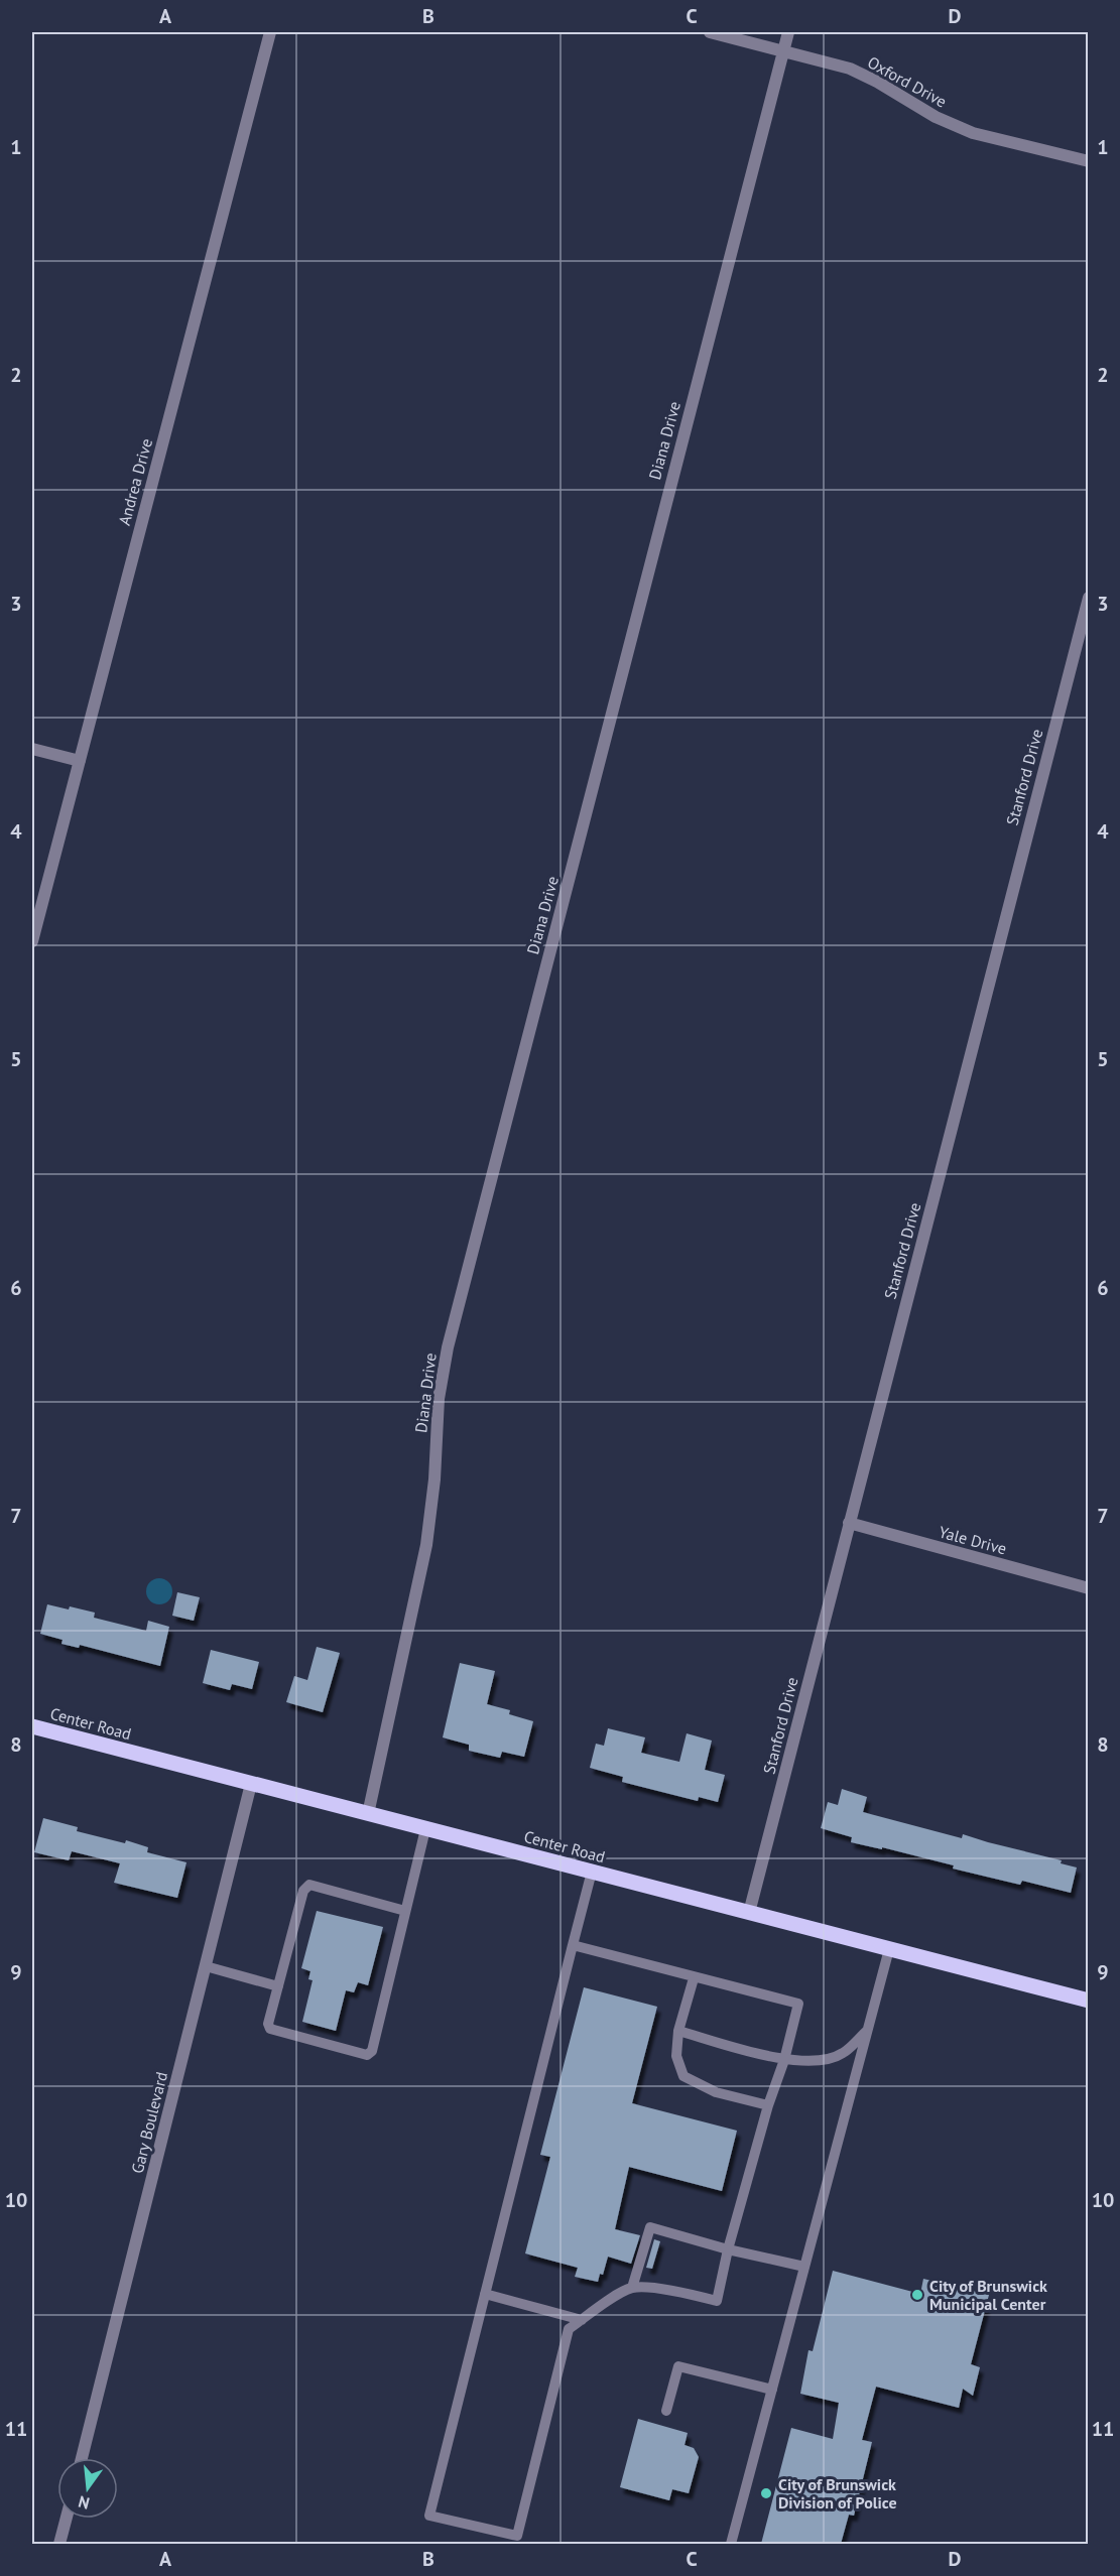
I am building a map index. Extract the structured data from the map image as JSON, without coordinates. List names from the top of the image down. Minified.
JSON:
{"streets":{"main road":["Center Road"],"street":["Oxford Drive","Diana Drive","Andrea Drive","Stanford Drive","Yale Drive","Gary Boulevard"]},"crossings":[["Oxford Drive","Diana Drive"],["Diana Drive","Center Road"],["Stanford Drive","Yale Drive"],["Stanford Drive","Center Road"],["Center Road","Gary Boulevard"]],"places":["City of Brunswick Municipal Center","City of Brunswick Division of Police"],"north":"bottom","grid":{"columns":["A","B","C","D"],"rows":["1","2","3","4","5","6","7","8","9","10","11"]}}
